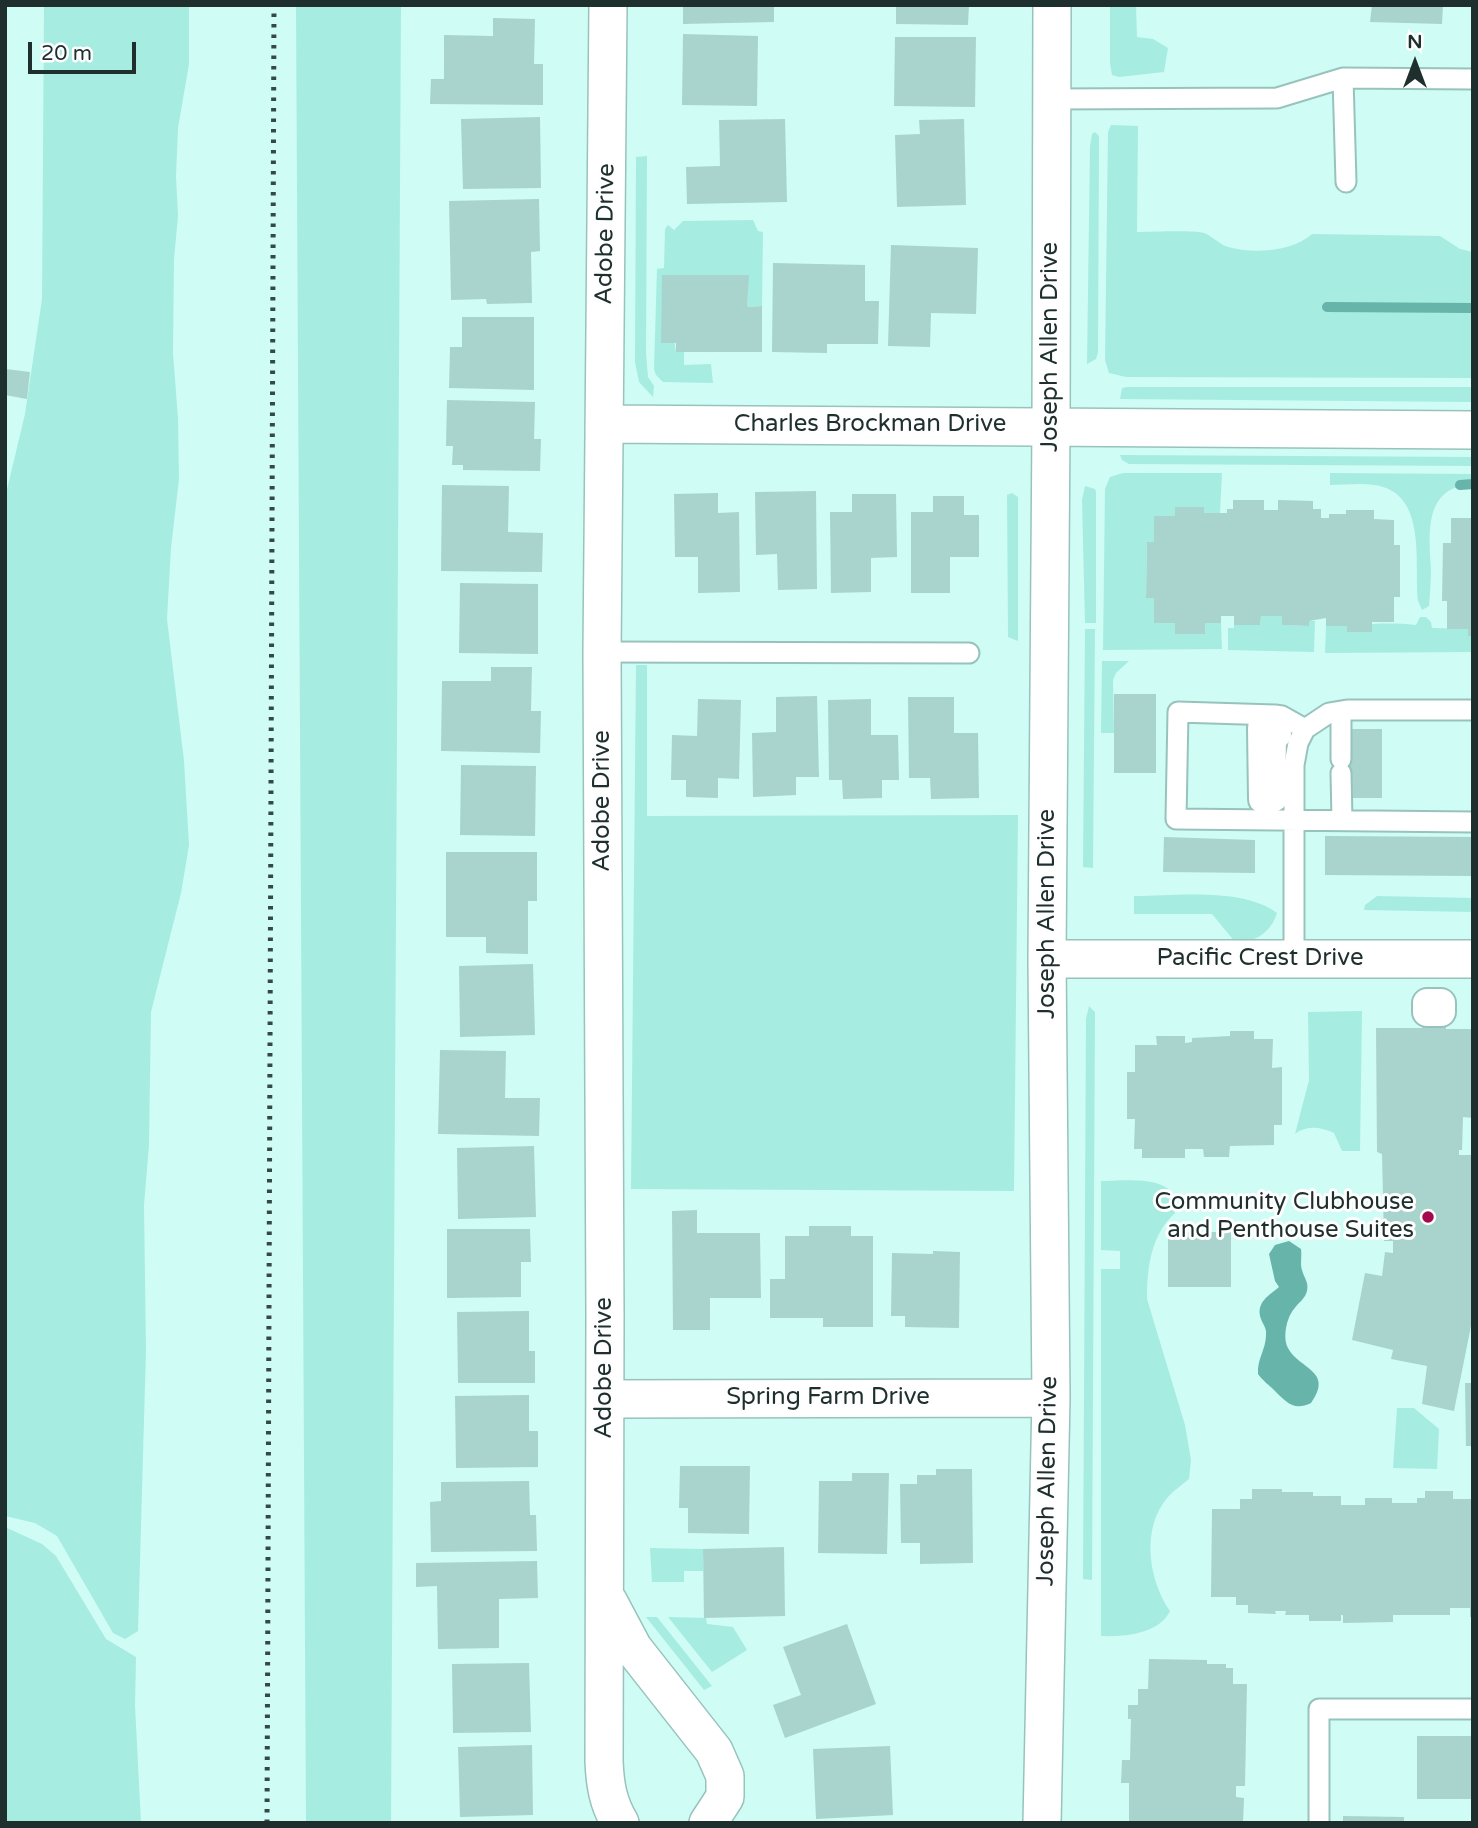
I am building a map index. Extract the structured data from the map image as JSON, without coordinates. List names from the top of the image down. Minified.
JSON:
{"streets":{"street":["Adobe Drive","Joseph Allen Drive","Charles Brockman Drive","Pacific Crest Drive","Spring Farm Drive"]},"crossings":[["Adobe Drive","Charles Brockman Drive"],["Adobe Drive","Spring Farm Drive"],["Joseph Allen Drive","Charles Brockman Drive"],["Joseph Allen Drive","Pacific Crest Drive"],["Joseph Allen Drive","Spring Farm Drive"]],"places":["Community Clubhouse and Penthouse Suites"],"scale_bar":"20 m","north":"top"}
